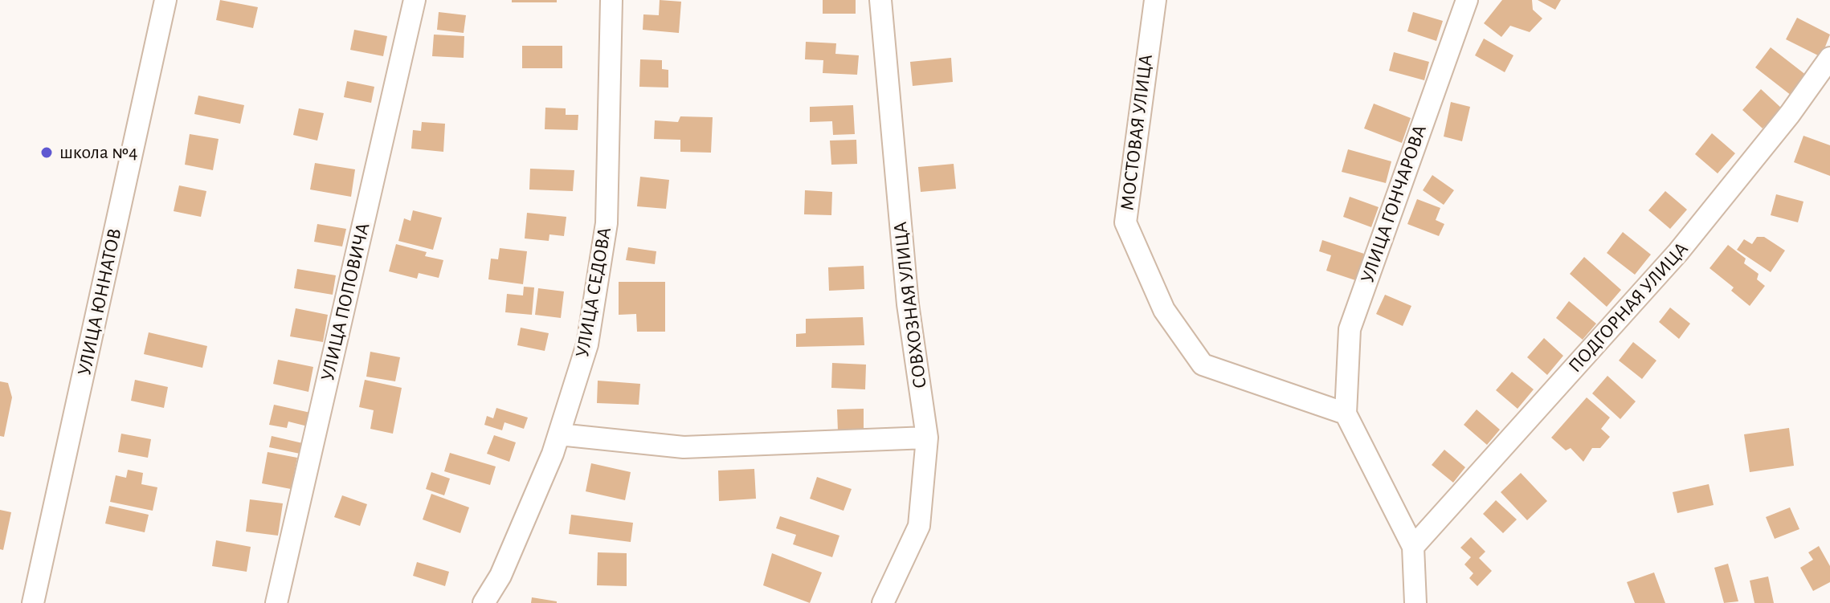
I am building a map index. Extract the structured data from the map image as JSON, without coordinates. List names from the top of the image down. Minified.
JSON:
{"streets":{"street":["МОСТОВАЯ УЛИЦА","УЛИЦА ГОНЧАРОВА","УЛИЦА СЕДОВА","УЛИЦА ЮННАТОВ","УЛИЦА ПОПОВИЧА","СОВХОЗНАЯ УЛИЦА","ПОДГОРНАЯ УЛИЦА"]},"crossings":[["МОСТОВАЯ УЛИЦА","УЛИЦА ГОНЧАРОВА"]],"places":["школа №4"]}
